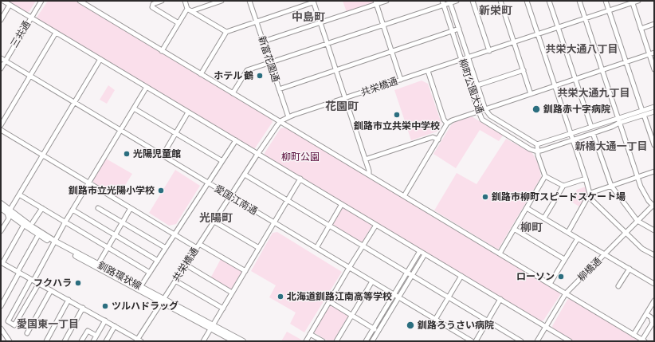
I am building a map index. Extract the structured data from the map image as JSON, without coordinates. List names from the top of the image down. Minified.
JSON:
{"streets":{"main road":["釧路環状線"],"street":["三共通","新富花園通","柳町公園大通","共栄橋通","愛国江南通","柳橋通"]},"crossings":[["三共通","愛国江南通"],["新富花園通","共栄橋通"],["柳町公園大通","共栄橋通"],["共栄橋通","愛国江南通"],["共栄橋通","釧路環状線"]],"districts":["新栄町","中島町","共栄大通八丁目","共栄大通九丁目","花園町","新橋大通一丁目","光陽町","柳町","愛国東一丁目"],"parks":["柳町公園"],"places":["ホテル 鶴","釧路赤十字病院","釧路市立共栄中学校","光陽児童館","釧路市立光陽小学校","釧路市柳町スピードスケート場","ローソン","フクハラ","北海道釧路江南高等学校","ツルハドラッグ","釧路ろうさい病院"]}
